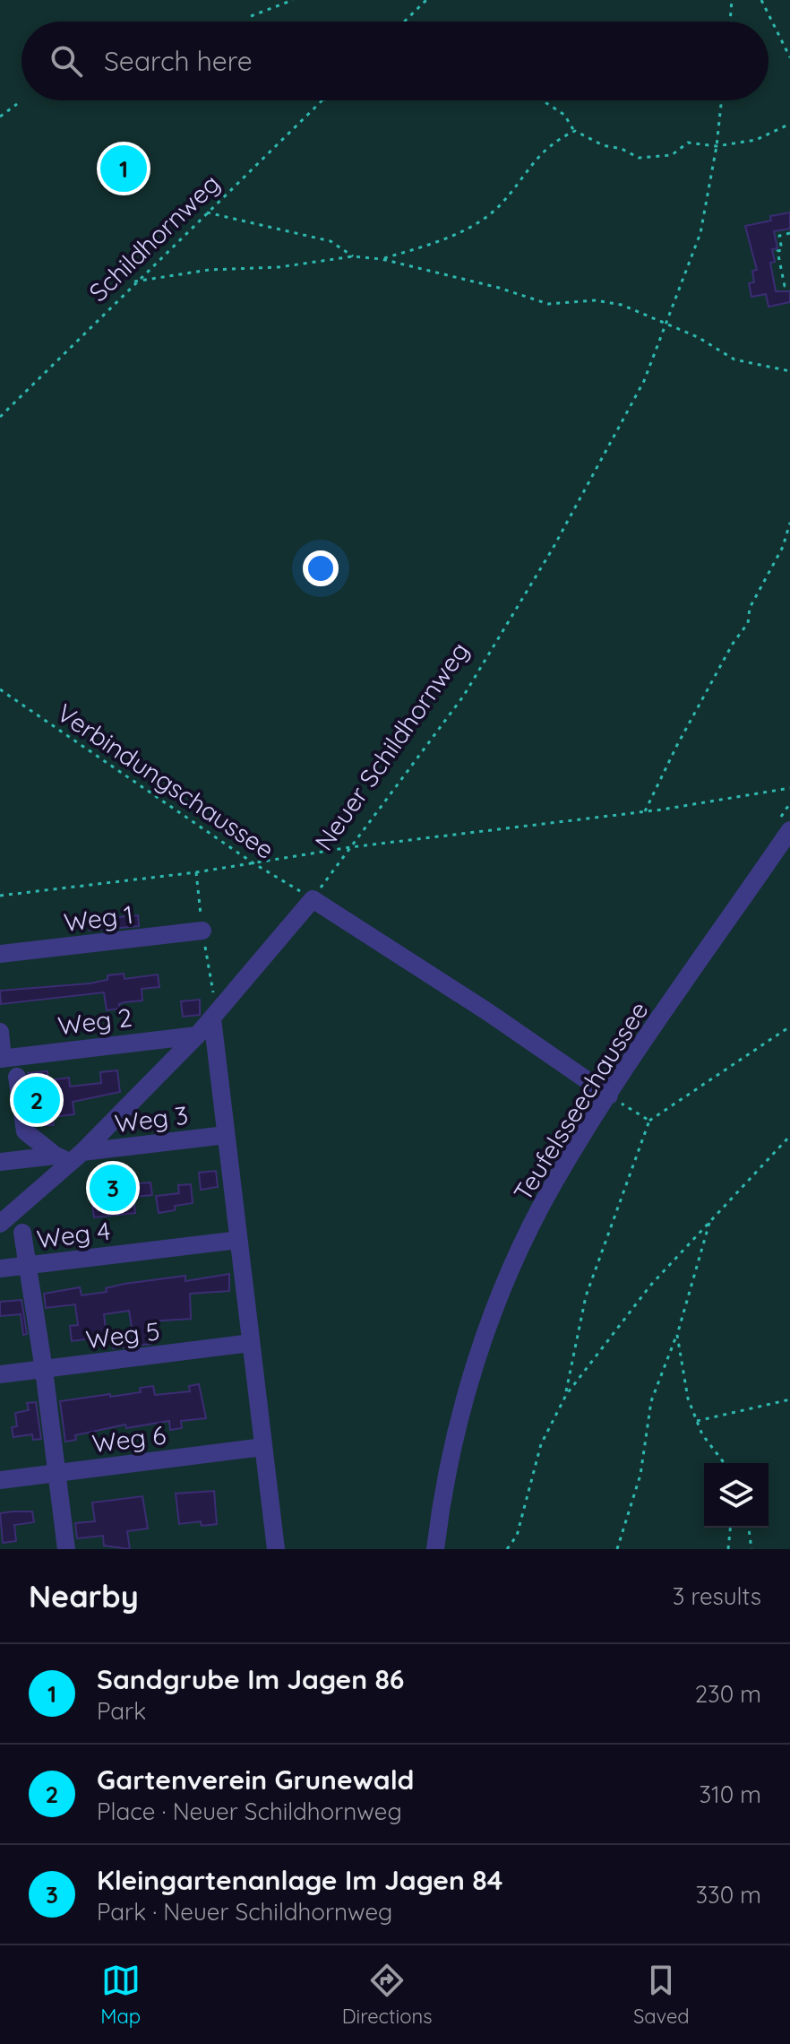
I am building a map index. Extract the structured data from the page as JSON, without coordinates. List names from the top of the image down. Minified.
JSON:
{"streets":{"street":["Weg 1","Weg 2","Teufelsseechaussee","Weg 3","Weg 4","Weg 5","Weg 6"],"path":["Schildhornweg","Neuer Schildhornweg","Verbindungschaussee"]},"crossings":[["Neuer Schildhornweg","Verbindungschaussee"]],"page":{"search":"Search here","pins":["1","2","3"],"heading":["Nearby","3 results"],"list":[{"mark":"1","name":"Sandgrube Im Jagen 86","note":"Park","value":"230 m"},{"mark":"2","name":"Gartenverein Grunewald","note":"Place · Neuer Schildhornweg","value":"310 m"},{"mark":"3","name":"Kleingartenanlage Im Jagen 84","note":"Park · Neuer Schildhornweg","value":"330 m"}],"nav":["Map","Directions","Saved"]}}
